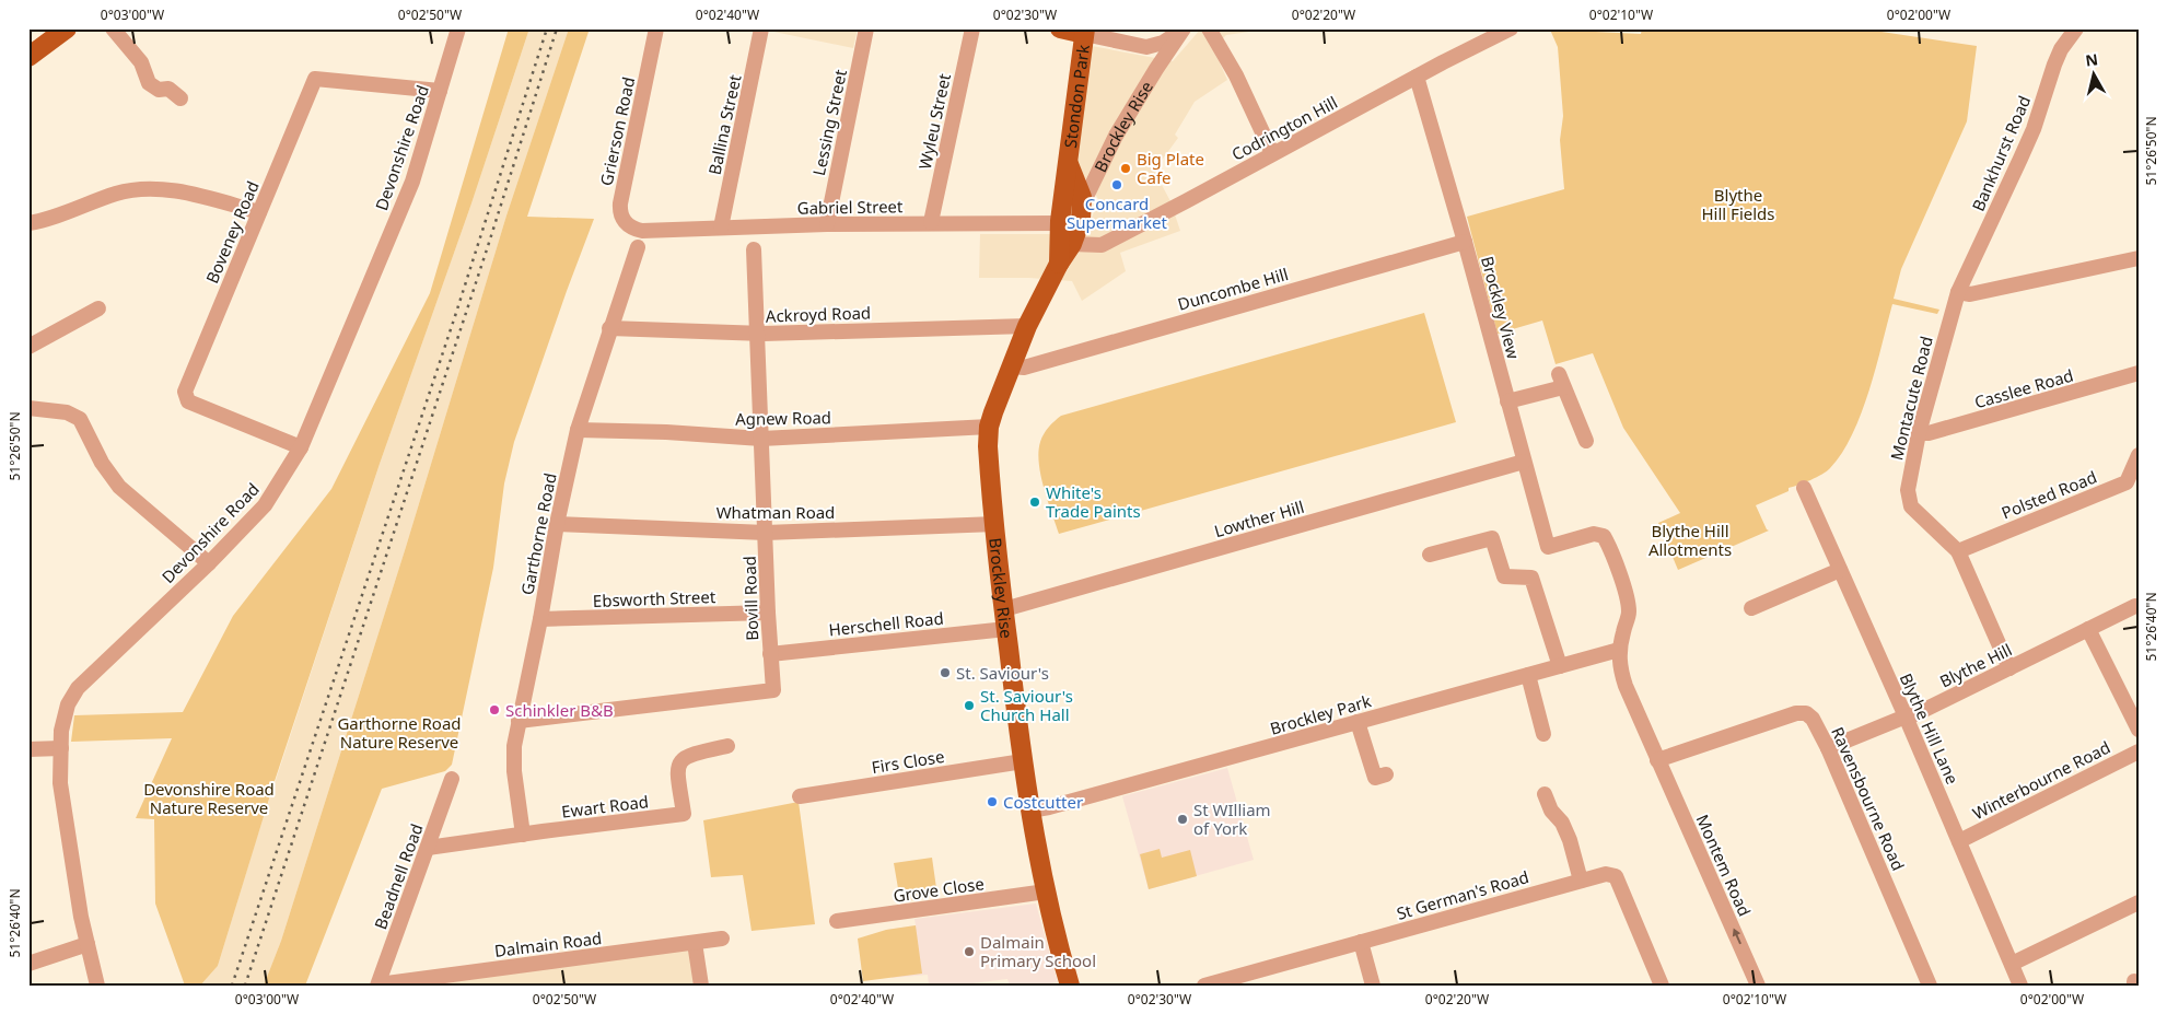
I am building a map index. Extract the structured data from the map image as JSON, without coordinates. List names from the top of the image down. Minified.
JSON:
{"streets":{"main road":["Stondon Park","Brockley Rise"],"street":["Wyleu Street","Lessing Street","Ballina Street","Codrington Hill","Grierson Road","Devonshire Road","Bankhurst Road","Gabriel Street","Boveney Road","Duncombe Hill","Brockley View","Ackroyd Road","Casslee Road","Montacute Road","Agnew Road","Polsted Road","Whatman Road","Lowther Hill","Garthorne Road","Ebsworth Street","Bovill Road","Herschell Road","Blythe Hill","Brockley Park","Blythe Hill Lane","Firs Close","Winterbourne Road","Ravensbourne Road","Ewart Road","Montem Road","Beadnell Road","Grove Close","St German's Road","Dalmain Road"]},"crossings":[["Stondon Park","Brockley Rise"],["Stondon Park","Gabriel Street"],["Wyleu Street","Gabriel Street"],["Lessing Street","Gabriel Street"],["Ballina Street","Gabriel Street"],["Brockley Rise","Gabriel Street"],["Brockley Rise","Duncombe Hill"],["Brockley Rise","Ackroyd Road"],["Brockley Rise","Agnew Road"],["Brockley Rise","Whatman Road"],["Brockley Rise","Lowther Hill"],["Brockley Rise","Herschell Road"],["Brockley Rise","Brockley Park"],["Brockley Rise","Firs Close"],["Brockley Rise","Grove Close"],["Codrington Hill","Brockley View"],["Grierson Road","Gabriel Street"],["Devonshire Road","Boveney Road"],["Bankhurst Road","Montacute Road"],["Duncombe Hill","Brockley View"],["Brockley View","Lowther Hill"],["Brockley View","Brockley Park"],["Brockley View","Montem Road"],["Ackroyd Road","Garthorne Road"],["Ackroyd Road","Bovill Road"],["Casslee Road","Montacute Road"],["Montacute Road","Polsted Road"],["Montacute Road","Blythe Hill"],["Agnew Road","Garthorne Road"],["Agnew Road","Bovill Road"],["Whatman Road","Garthorne Road"],["Whatman Road","Bovill Road"],["Lowther Hill","Herschell Road"],["Garthorne Road","Ebsworth Street"],["Garthorne Road","Bovill Road"],["Garthorne Road","Ewart Road"],["Ebsworth Street","Bovill Road"],["Bovill Road","Herschell Road"],["Blythe Hill","Blythe Hill Lane"],["Blythe Hill","Ravensbourne Road"],["Brockley Park","Montem Road"],["Blythe Hill Lane","Winterbourne Road"],["Ravensbourne Road","Montem Road"],["Ewart Road","Beadnell Road"],["Beadnell Road","Dalmain Road"]],"parks":["Blythe Hill Fields","Blythe Hill Allotments","Garthorne Road Nature Reserve","Devonshire Road Nature Reserve"],"places":["Big Plate Cafe","Concard Supermarket","White's Trade Paints","St. Saviour's","St. Saviour's Church Hall","Schinkler B&B","Costcutter","St WIlliam of York","Dalmain Primary School"],"north":"top","coordinates":["0°03'00\"W","0°02'50\"W","0°02'40\"W","0°02'30\"W","0°02'20\"W","0°02'10\"W","0°02'00\"W","51°26'50\"N","51°26'40\"N"]}
